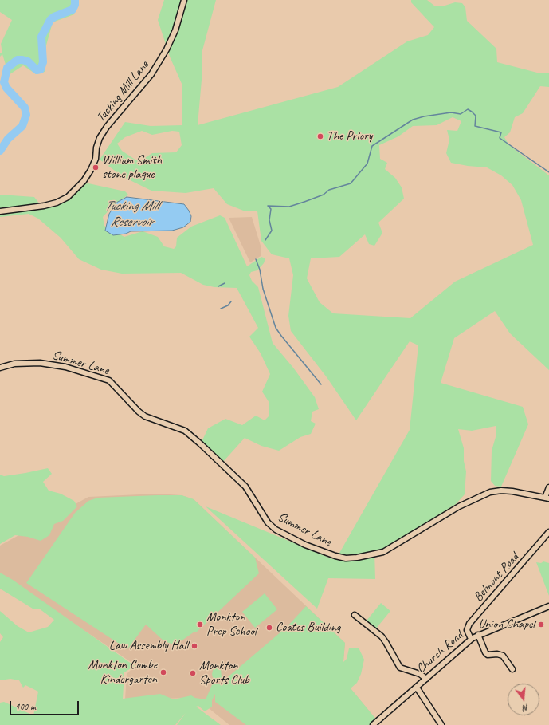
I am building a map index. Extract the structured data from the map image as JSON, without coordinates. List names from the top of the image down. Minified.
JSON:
{"streets":{"street":["Tucking Mill Lane","Summer Lane","Belmont Road","Church Road"]},"crossings":[["Belmont Road","Church Road"]],"water":["Tucking Mill Reservoir"],"places":["The Priory","William Smith stone plaque","Monkton Prep School","Union Chapel","Coates Building","Law Assembly Hall","Monkton Combe Kindergarten","Monkton Sports Club"],"scale_bar":"100 m","north":"bottom"}
